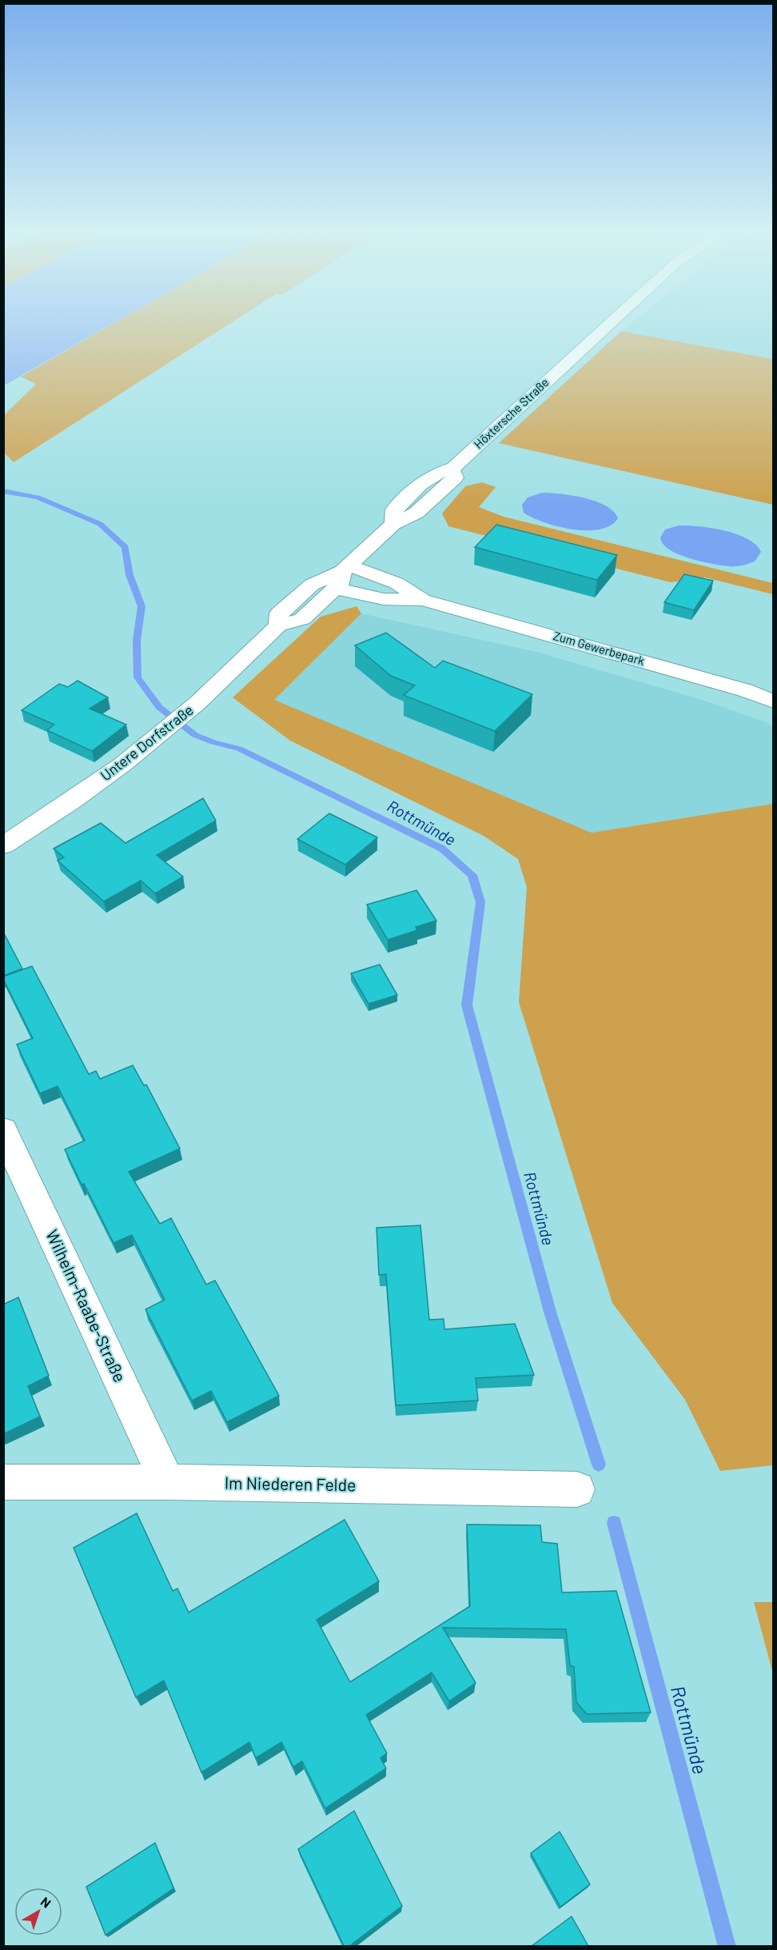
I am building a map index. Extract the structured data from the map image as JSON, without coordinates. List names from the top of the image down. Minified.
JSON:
{"streets":{"street":["Höxtersche Straße","Zum Gewerbepark","Untere Dorfstraße","Wilhelm-Raabe-Straße","Im Niederen Felde"]},"crossings":[["Höxtersche Straße","Zum Gewerbepark"],["Höxtersche Straße","Untere Dorfstraße"],["Zum Gewerbepark","Untere Dorfstraße"],["Wilhelm-Raabe-Straße","Im Niederen Felde"]],"water":["Rottmünde"],"north":"top right"}
